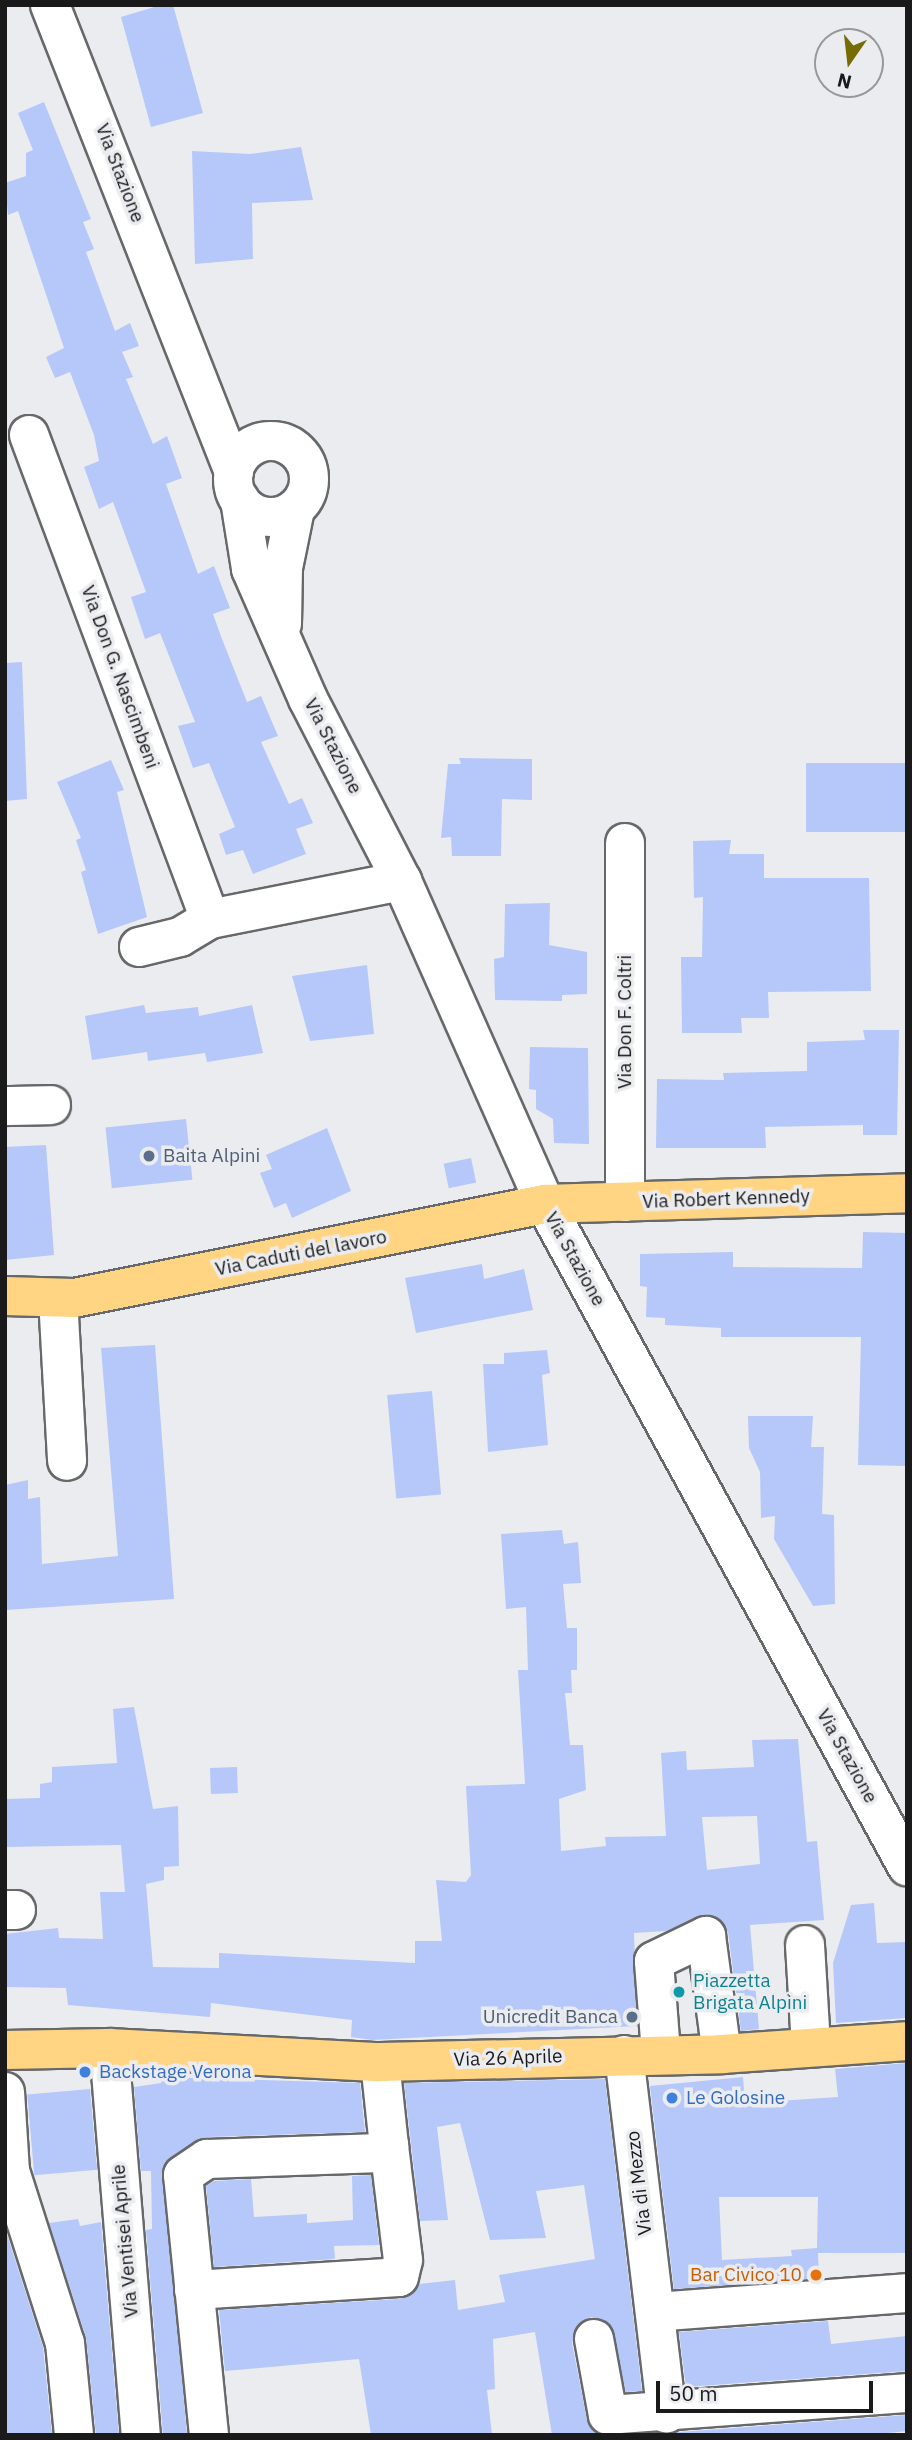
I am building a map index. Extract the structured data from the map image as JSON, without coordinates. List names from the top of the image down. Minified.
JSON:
{"streets":{"main road":["Via Robert Kennedy","Via Caduti del lavoro","Via 26 Aprile"],"street":["Via Stazione","Via Don G. Nascimbeni","Via Don F. Coltri","Via di Mezzo","Via Ventisei Aprile"]},"crossings":[["Via Stazione","Via Robert Kennedy"],["Via Stazione","Via Caduti del lavoro"],["Via Don F. Coltri","Via Robert Kennedy"],["Via Robert Kennedy","Via Caduti del lavoro"],["Via 26 Aprile","Via di Mezzo"],["Via 26 Aprile","Via Ventisei Aprile"]],"places":["Baita Alpini","Piazzetta Brigata Alpini","Unicredit Banca","Backstage Verona","Le Golosine","Bar Civico 10"],"scale_bar":"50 m","north":"bottom"}
